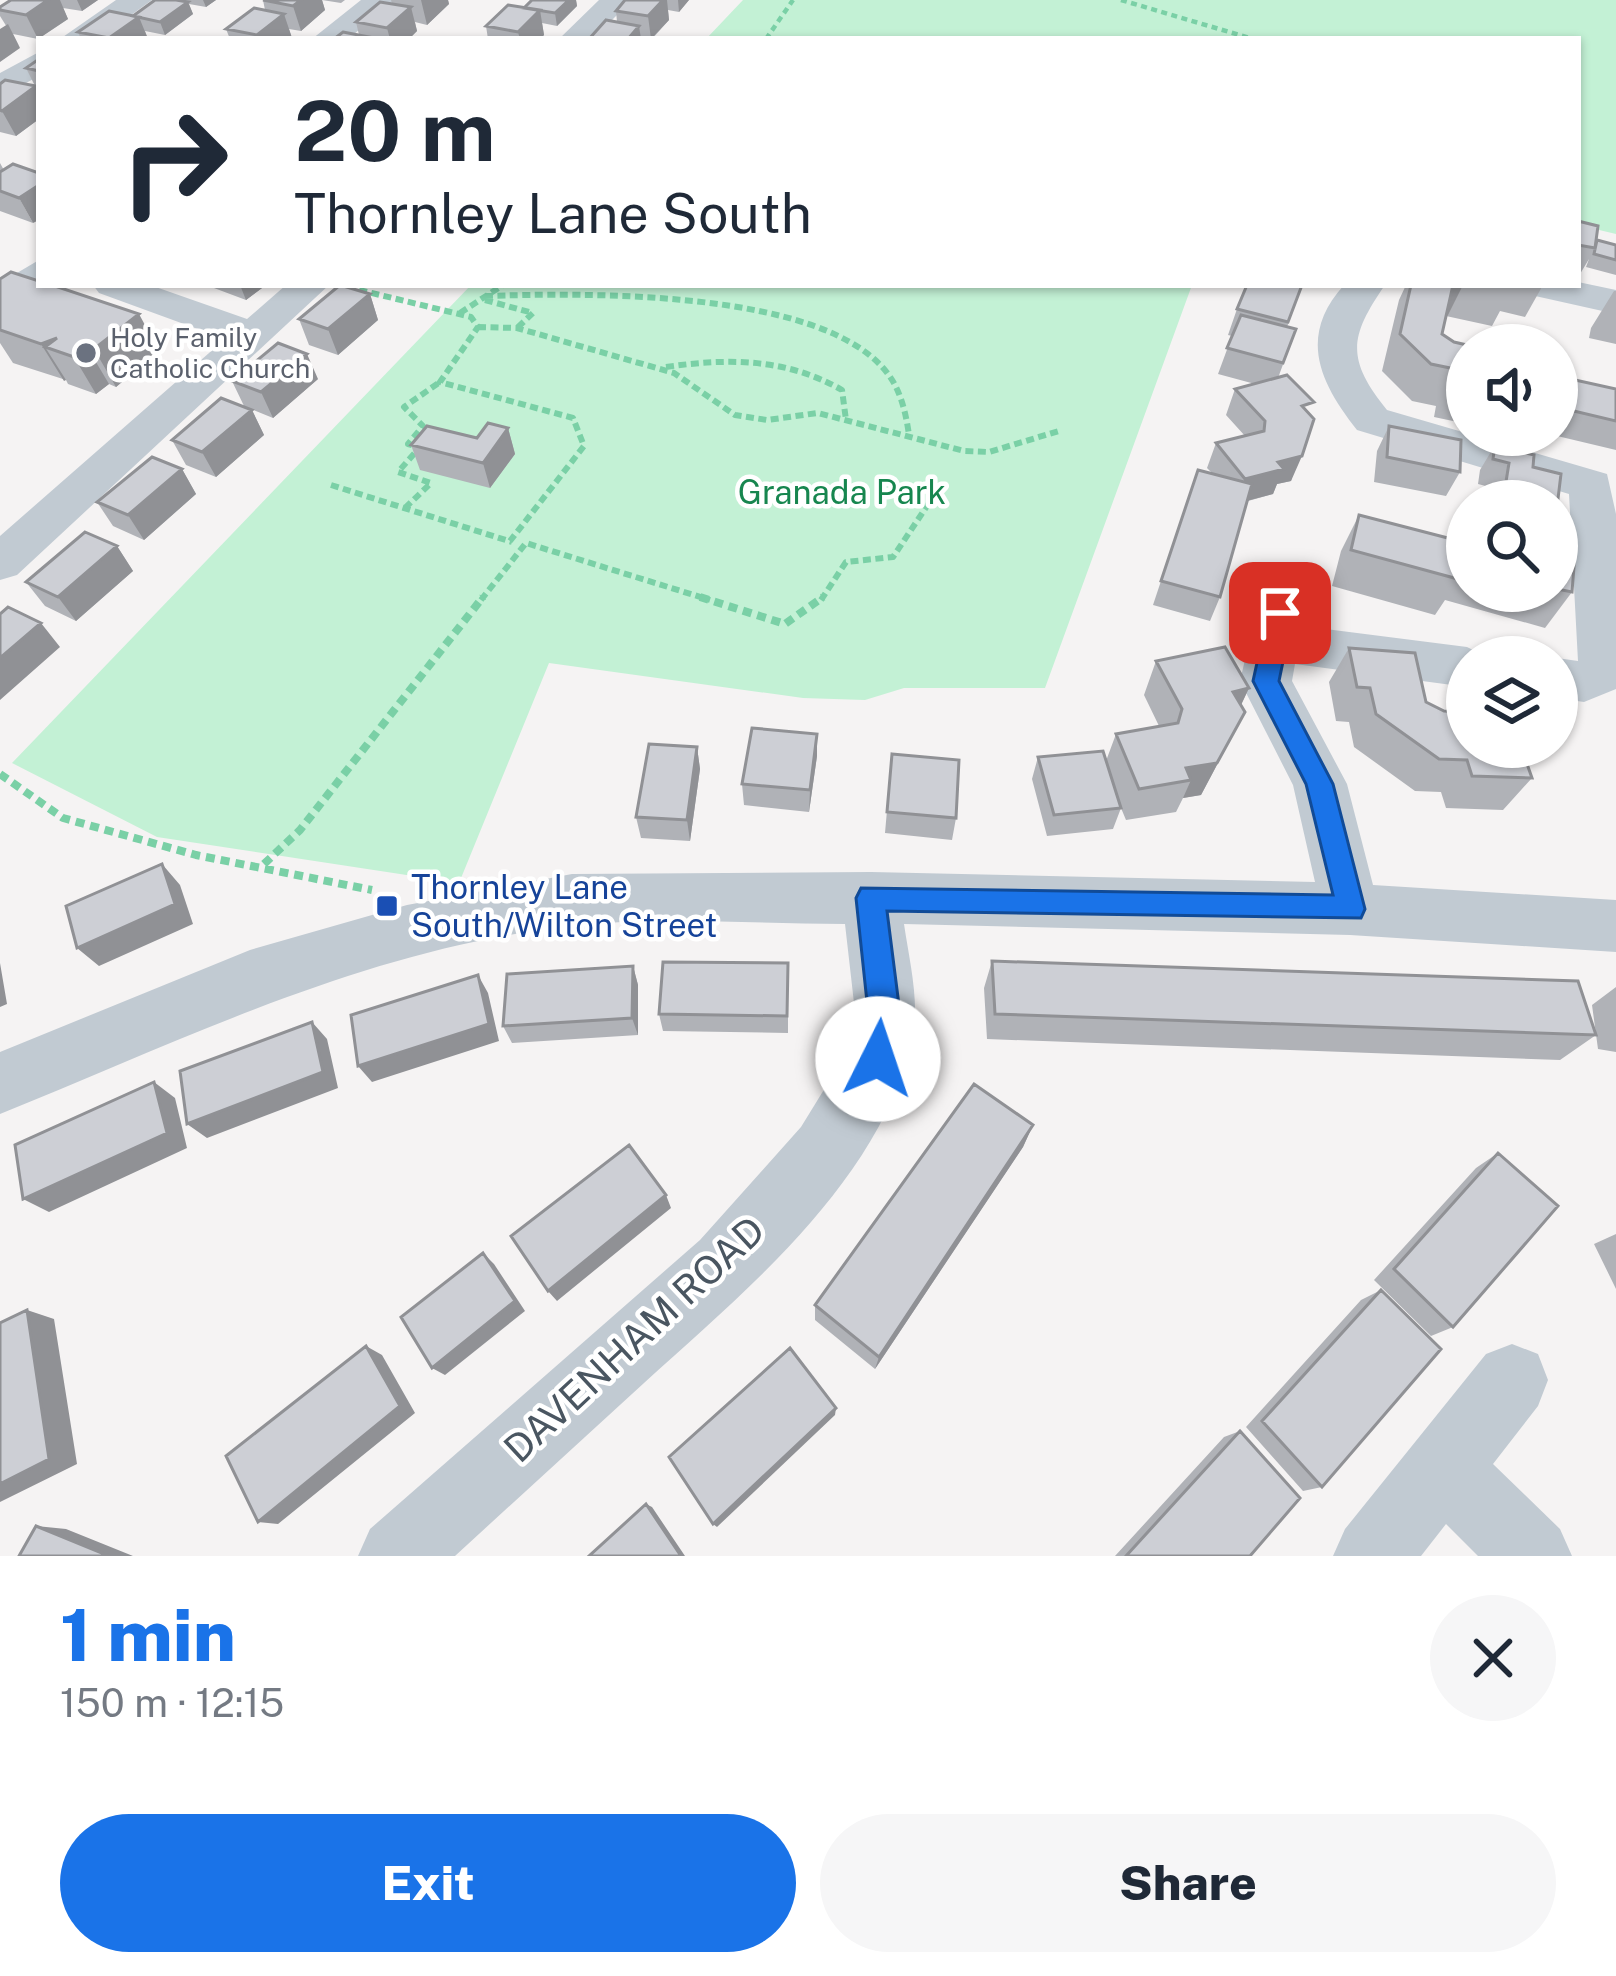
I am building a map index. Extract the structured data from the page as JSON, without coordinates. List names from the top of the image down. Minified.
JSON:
{"streets":{"street":["DAVENHAM ROAD"]},"parks":["Granada Park"],"places":{"other":["Holy Family Catholic Church"],"transit":["Thornley Lane South/Wilton Street"]},"page":{"turn":["20 m","Thornley Lane South"],"heading":["1 min","150 m · 12:15"],"buttons":["Exit","Share"]}}
